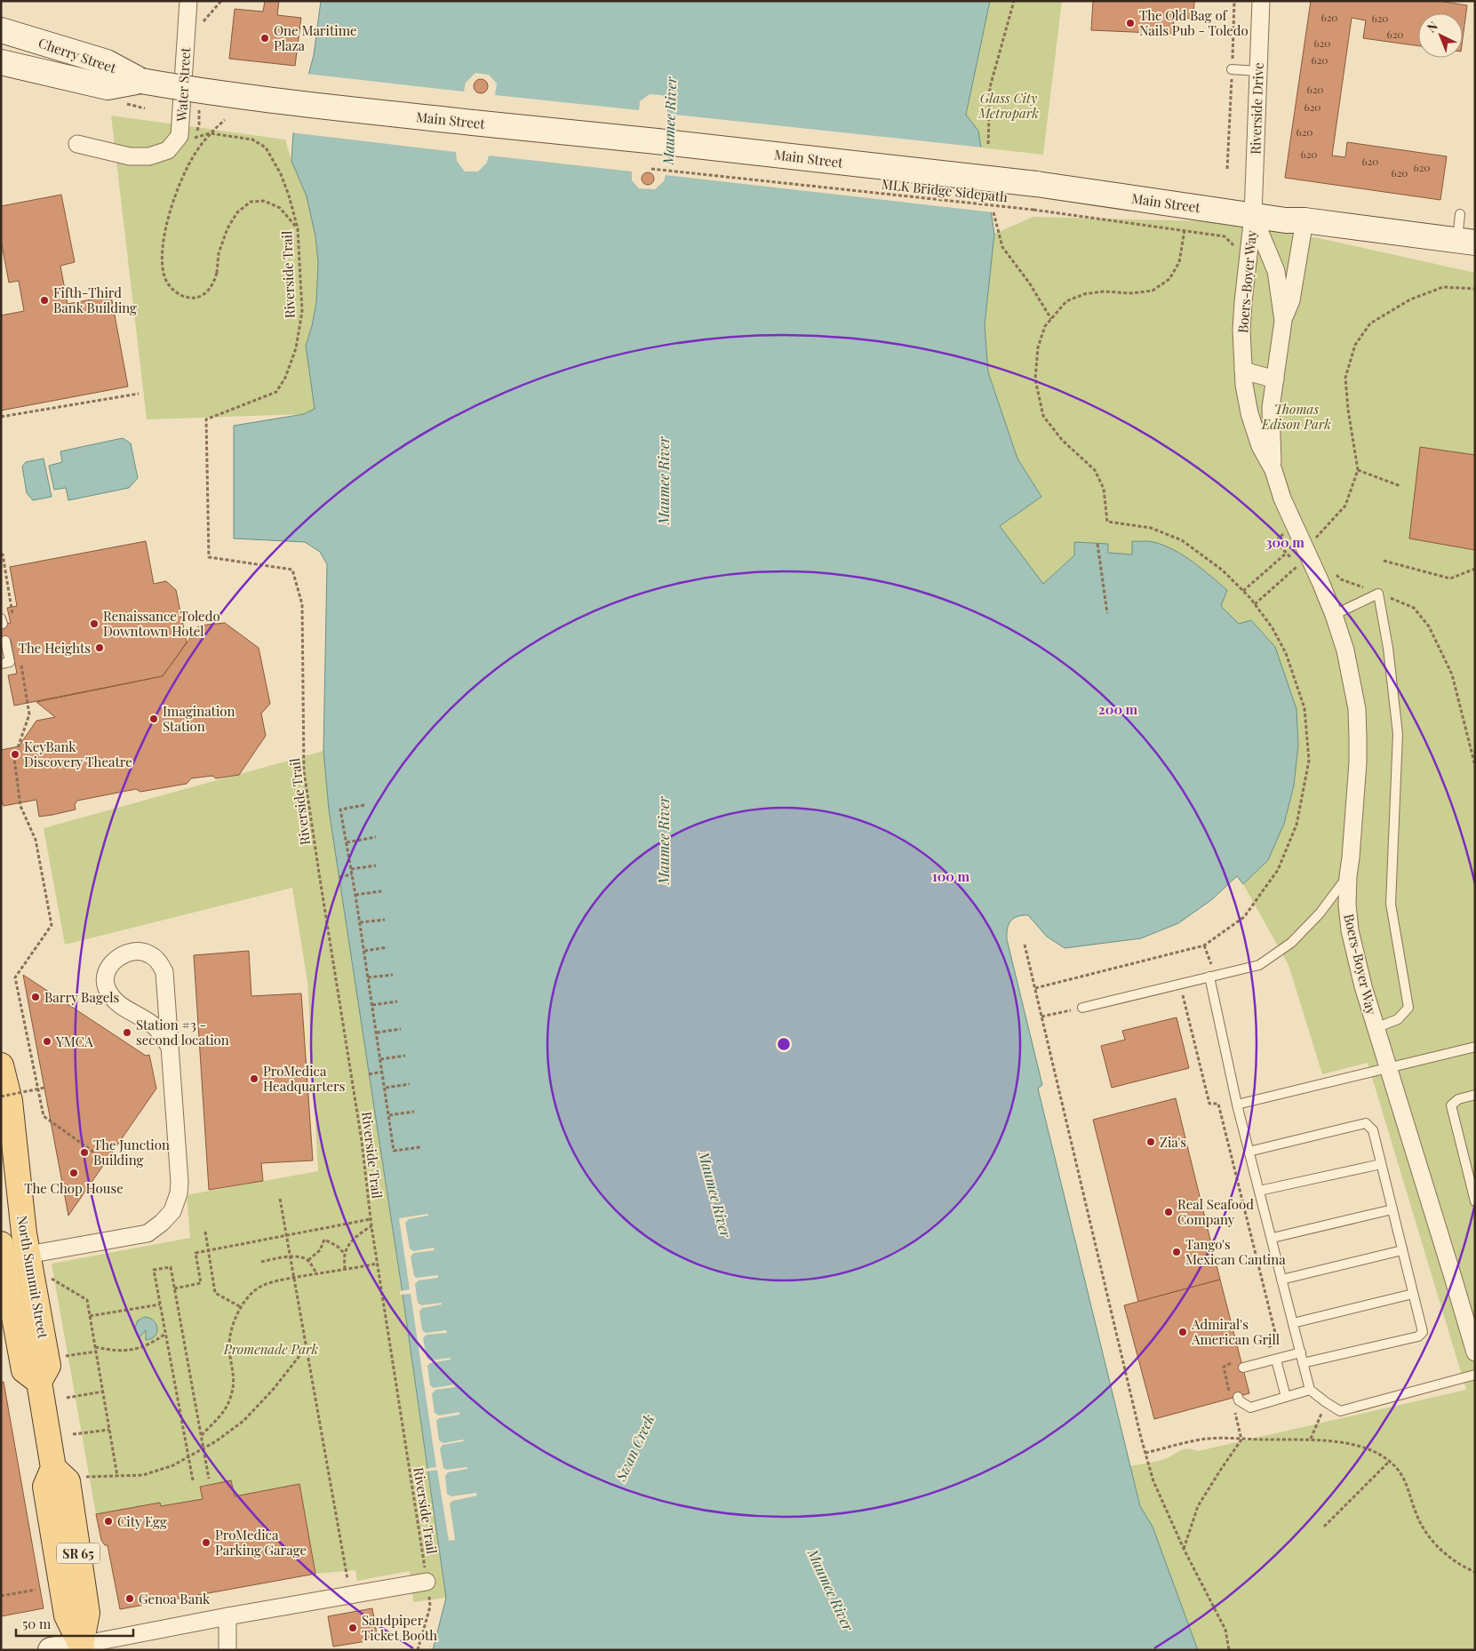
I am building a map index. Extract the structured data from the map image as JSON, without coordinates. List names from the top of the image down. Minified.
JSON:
{"streets":{"main road":["Cherry Street","Main Street","North Summit Street","SR 65"],"street":["Water Street","Riverside Drive","Boers-Boyer Way"],"path":["MLK Bridge Sidepath","Riverside Trail"]},"crossings":[["Cherry Street","Main Street"],["Riverside Drive","Main Street"],["Riverside Drive","Boers-Boyer Way"],["Main Street","Boers-Boyer Way"],["North Summit Street","SR 65"]],"water":["Maumee River","Swan Creek"],"parks":["Glass City Metropark","Thomas Edison Park","Promenade Park"],"places":["The Old Bag of Nails Pub - Toledo","One Maritime Plaza","Fifth-Third Bank Building","Renaissance Toledo Downtown Hotel","The Heights","Imagination Station","KeyBank Discovery Theatre","Barry Bagels","Station #3 - second location","YMCA","ProMedica Headquarters","Zia's","The Junction Building","The Chop House","Real Seafood Company","Tango's Mexican Cantina","Admiral's American Grill","City Egg","ProMedica Parking Garage","Genoa Bank","Sandpiper Ticket Booth"],"house_numbers":["620","620","620","620","620","620","620","620","620","620","620","620"],"scale_bar":"50 m","north":"top left","rings":["300 m","200 m","100 m"]}
